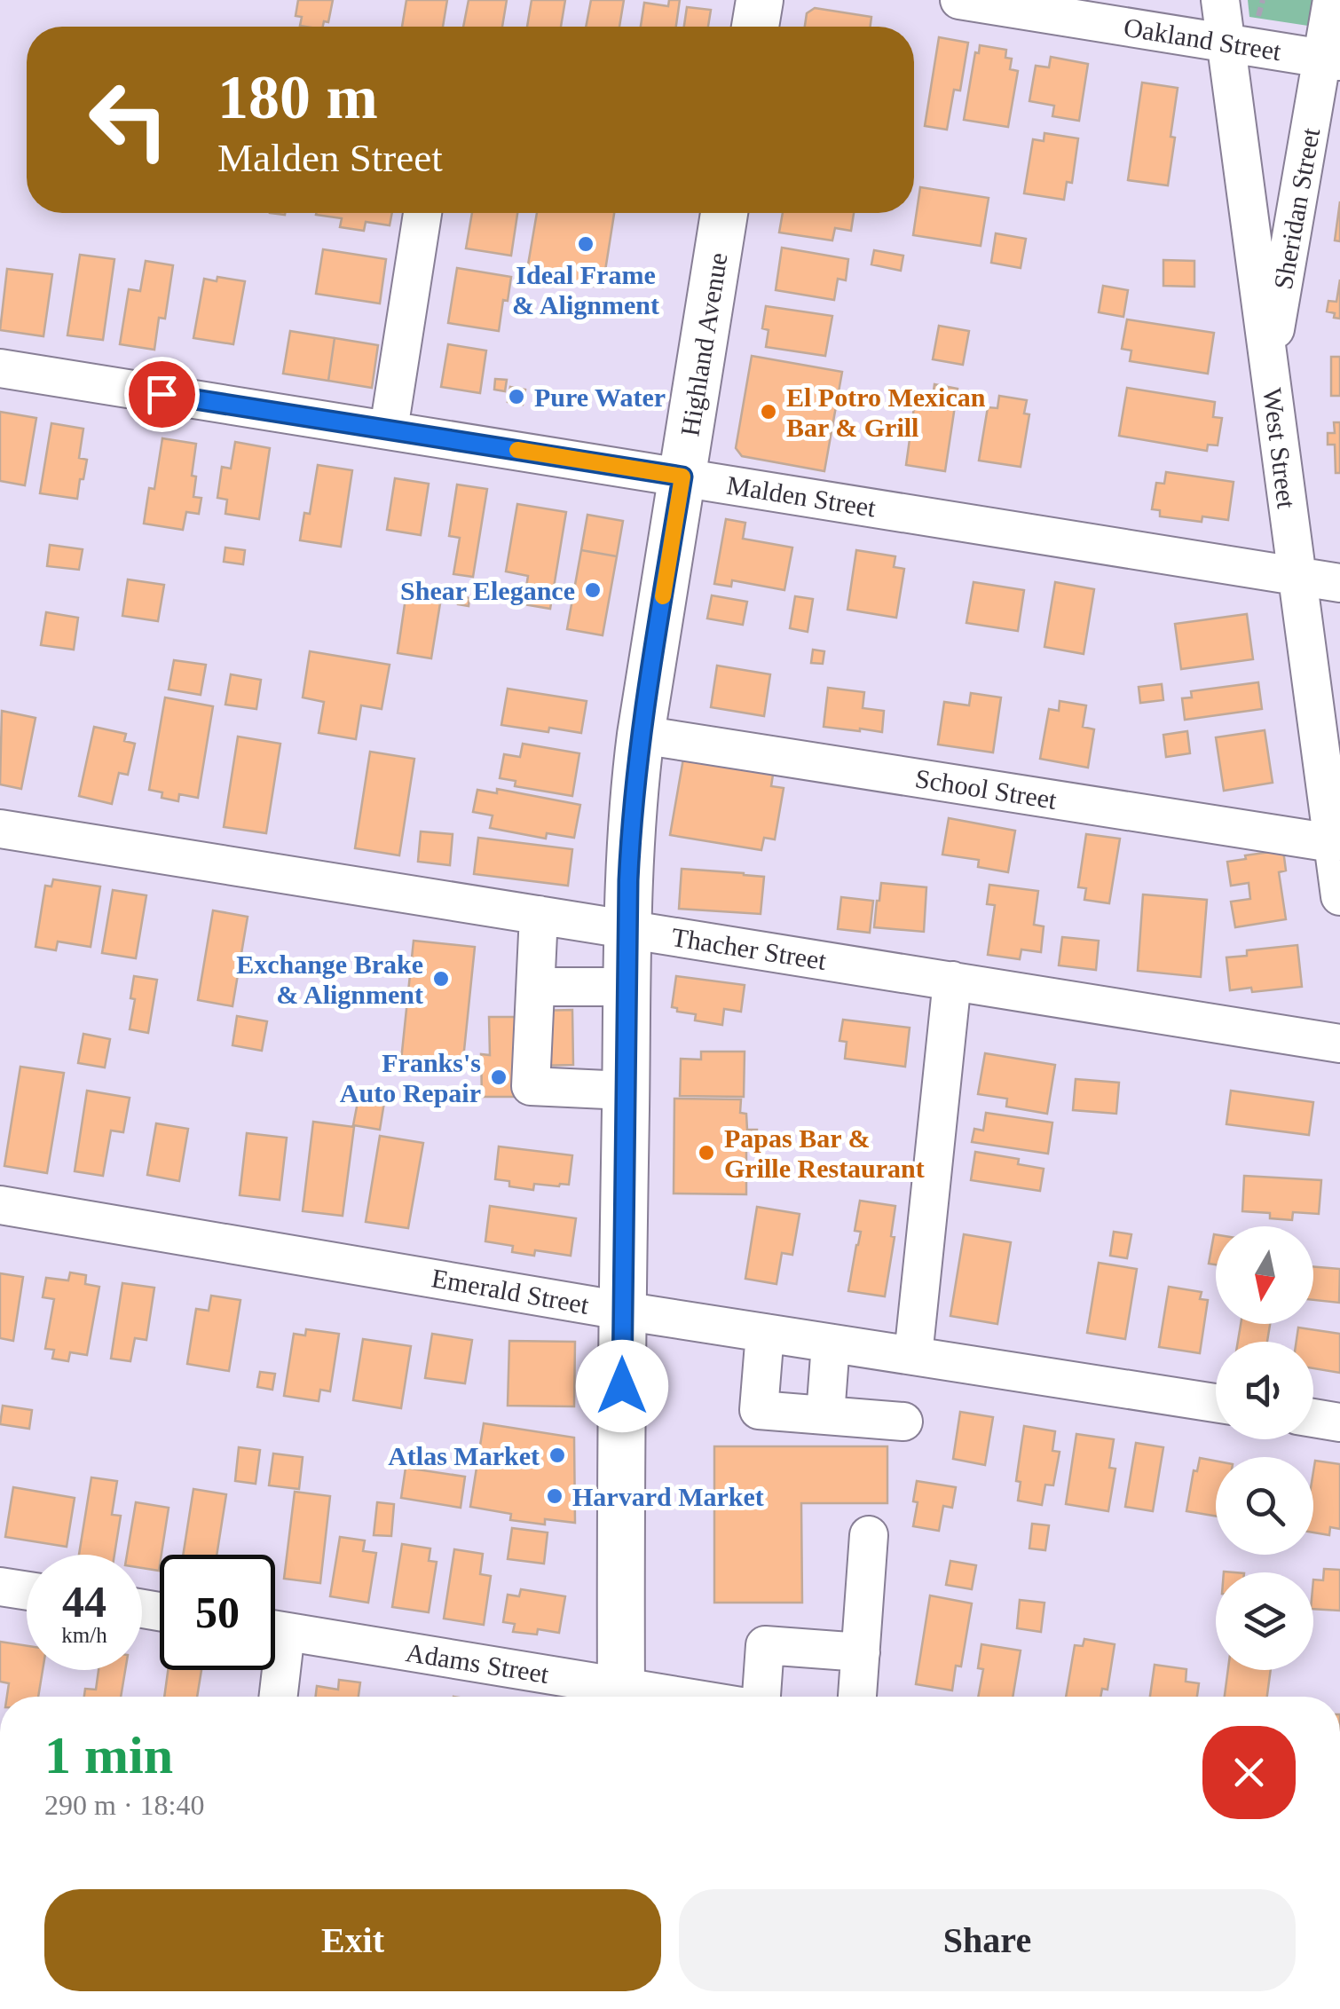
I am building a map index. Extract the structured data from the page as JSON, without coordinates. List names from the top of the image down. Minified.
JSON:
{"streets":{"main road":["Highland Avenue"],"street":["Oakland Street","Sheridan Street","West Street","Malden Street","School Street","Thacher Street","Emerald Street","Adams Street"]},"crossings":[["Oakland Street","Sheridan Street"],["Oakland Street","West Street"],["Sheridan Street","West Street"],["Highland Avenue","Malden Street"],["Highland Avenue","School Street"],["Highland Avenue","Thacher Street"],["Highland Avenue","Emerald Street"],["West Street","Malden Street"],["West Street","School Street"]],"places":["Ideal Frame & Alignment","Pure Water","El Potro Mexican Bar & Grill","Shear Elegance","Exchange Brake & Alignment","Franks's Auto Repair","Papas Bar & Grille Restaurant","Atlas Market","Harvard Market"],"north":"bottom","page":{"turn":["180 m","Malden Street"],"speed":"44 km/h","limit":"50","heading":["1 min","290 m · 18:40"],"buttons":["Exit","Share"]}}
